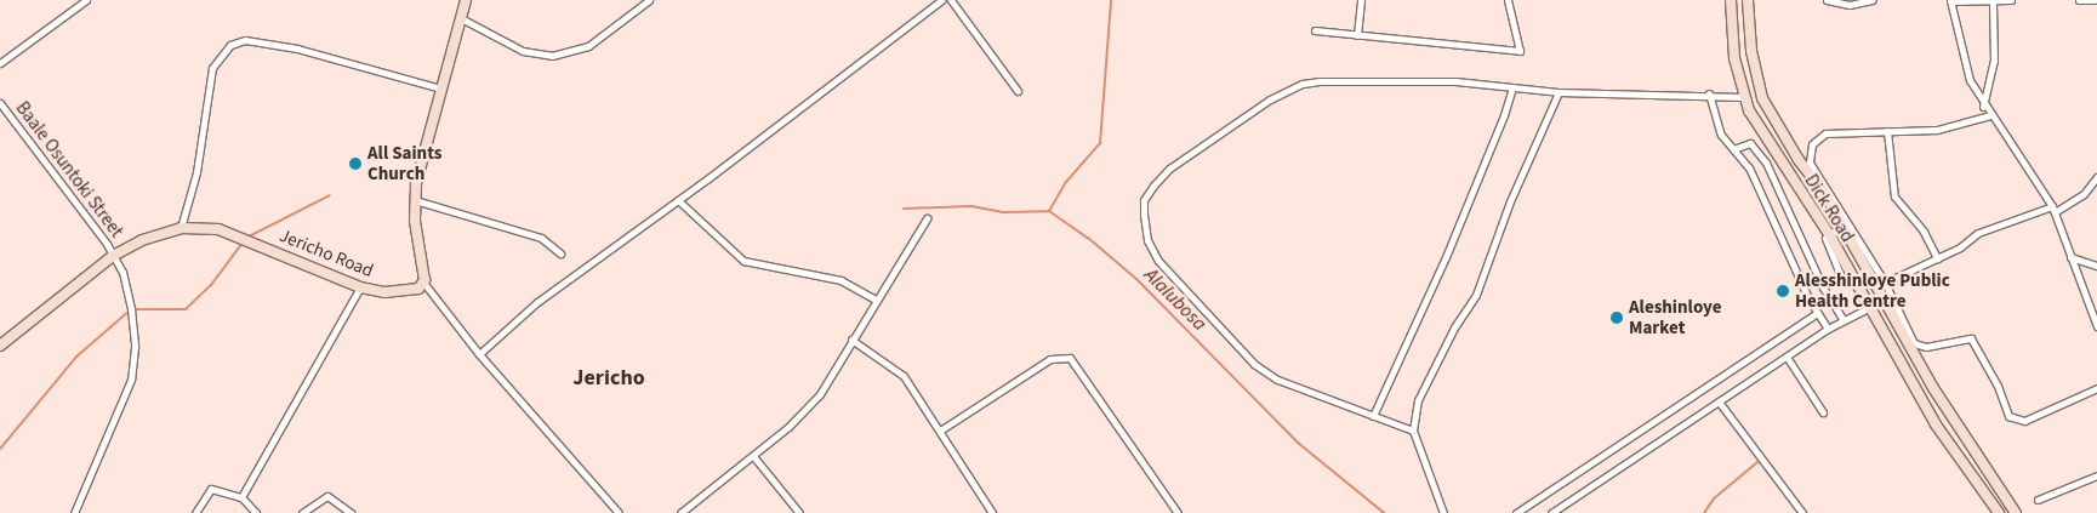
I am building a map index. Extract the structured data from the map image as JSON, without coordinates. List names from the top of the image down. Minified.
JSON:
{"streets":{"main road":["Dick Road","Jericho Road"],"street":["Baale Osuntoki Street"]},"crossings":[["Baale Osuntoki Street","Jericho Road"]],"districts":["Jericho"],"water":["Alalubosa"],"places":["All Saints Church","Alesshinloye Public Health Centre","Aleshinloye Market"]}
